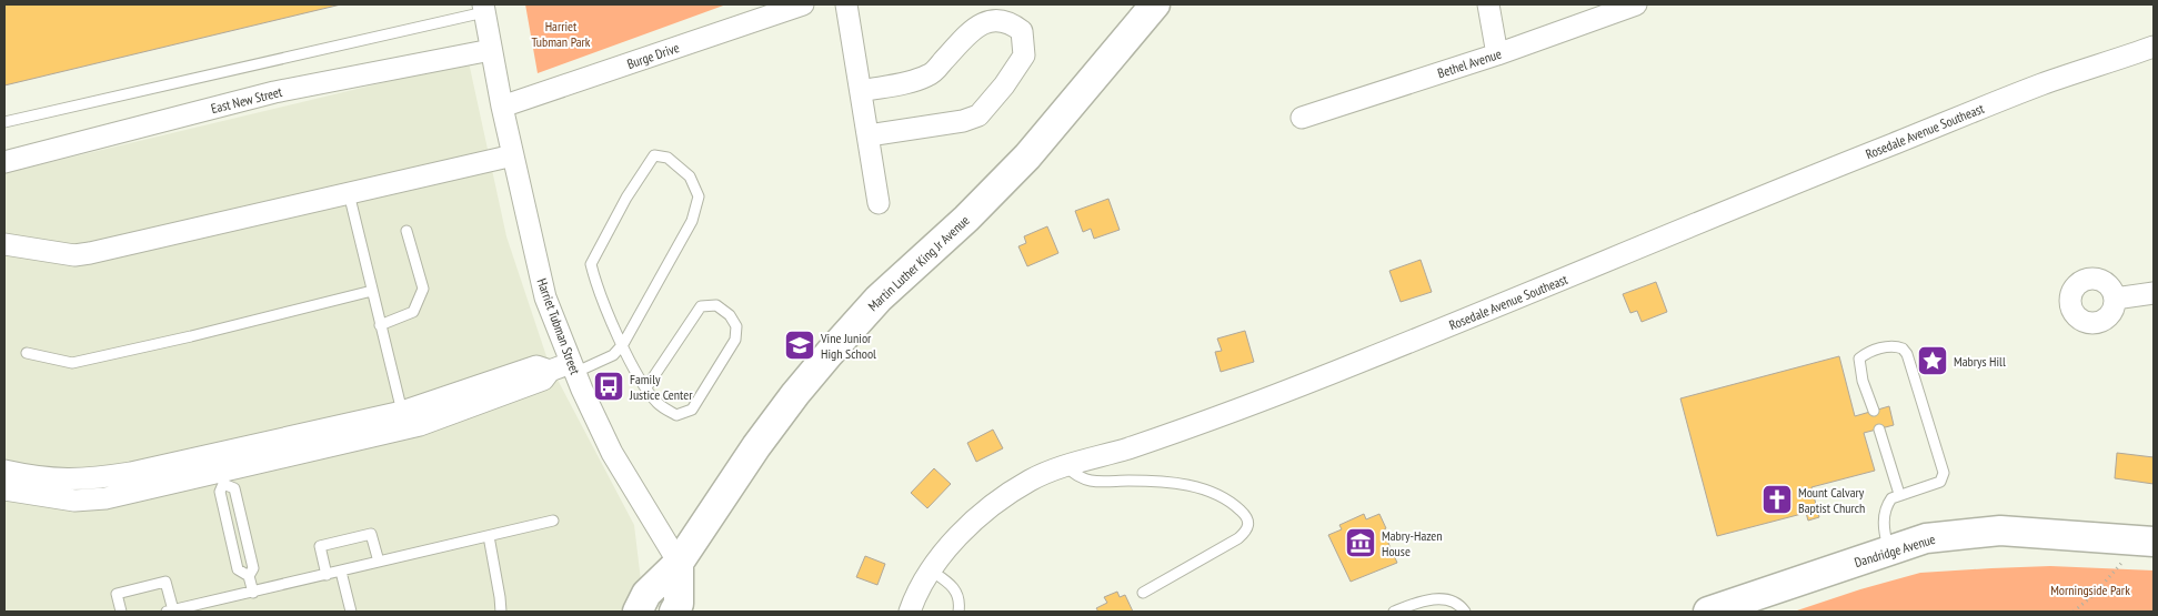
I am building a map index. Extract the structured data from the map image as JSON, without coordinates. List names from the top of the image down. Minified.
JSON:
{"streets":{"main road":["Martin Luther King Jr Avenue","Dandridge Avenue"],"street":["Burge Drive","Bethel Avenue","East New Street","Rosedale Avenue Southeast","Harriet Tubman Street"]},"crossings":[["Burge Drive","Harriet Tubman Street"],["East New Street","Harriet Tubman Street"],["Martin Luther King Jr Avenue","Harriet Tubman Street"]],"parks":["Harriet Tubman Park","Morningside Park"],"places":{"school or university":["Vine Junior High School"],"place":["Mabrys Hill"],"bus stop":["Family Justice Center"],"church":["Mount Calvary Baptist Church"],"museum":["Mabry-Hazen House"]}}
